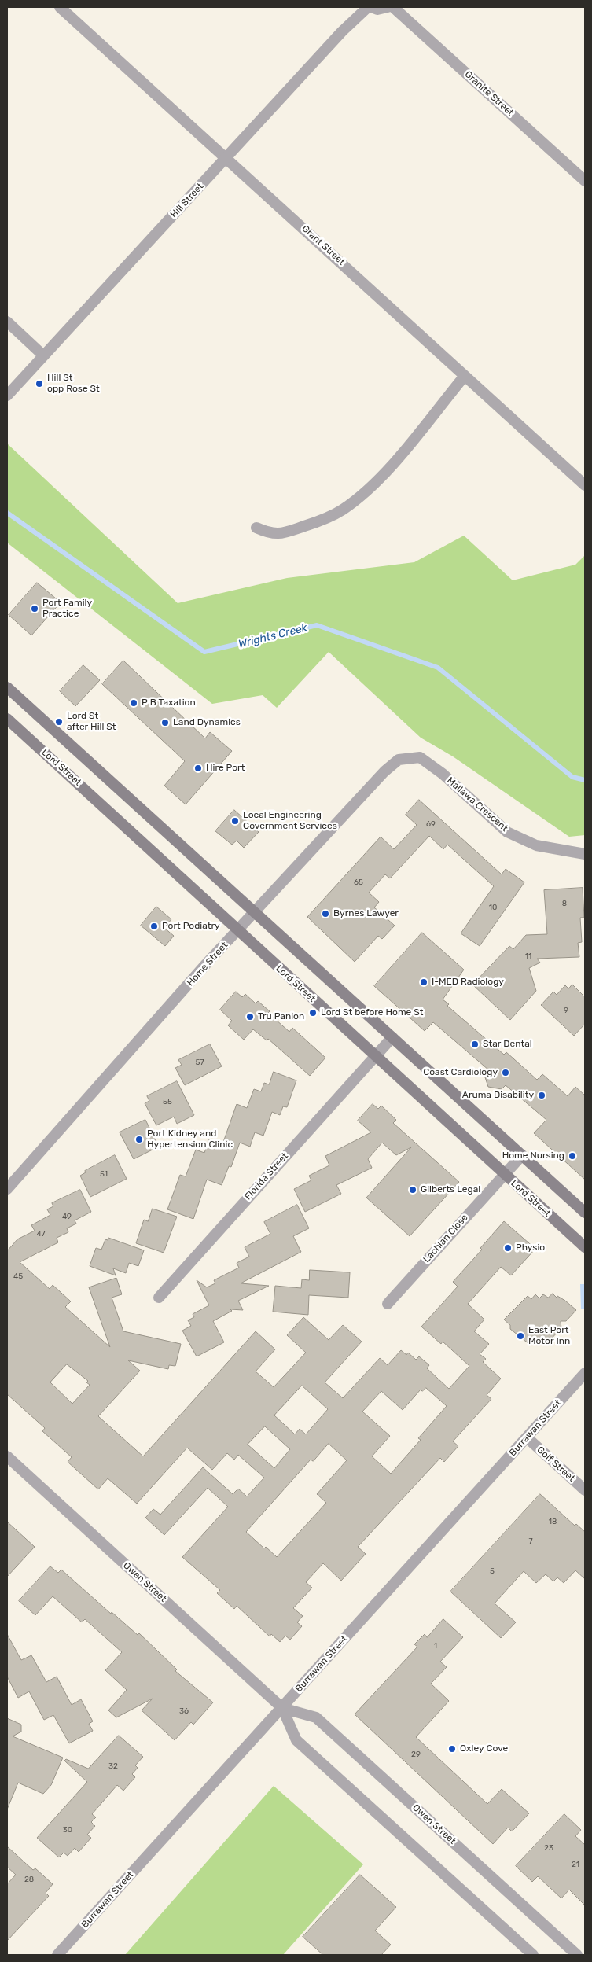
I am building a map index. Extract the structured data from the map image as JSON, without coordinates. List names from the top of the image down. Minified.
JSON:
{"streets":{"main road":["Lord Street"],"street":["Granite Street","Hill Street","Grant Street","Mallawa Crescent","Home Street","Florida Street","Lachlan Close","Burrawan Street","Golf Street","Owen Street"]},"crossings":[["Hill Street","Grant Street"],["Lord Street","Home Street"],["Lord Street","Florida Street"],["Lord Street","Lachlan Close"],["Mallawa Crescent","Home Street"],["Burrawan Street","Golf Street"],["Burrawan Street","Owen Street"]],"water":["Wrights Creek"],"places":["Hill St opp Rose St","Port Family Practice","P B Taxation","Lord St after Hill St","Land Dynamics","Hire Port","Local Engineering Government Services","Byrnes Lawyer","Port Podiatry","I-MED Radiology","Lord St before Home St","Tru Panion","Star Dental","Coast Cardiology","Aruma Disability","Port Kidney and Hypertension Clinic","Home Nursing","Gilberts Legal","Physio","East Port Motor Inn","Oxley Cove"],"house_numbers":["69","65","8","10","11","9","57","55","51","49","47","45","18","7","5","1","36","29","32","30","23","21","28"]}
